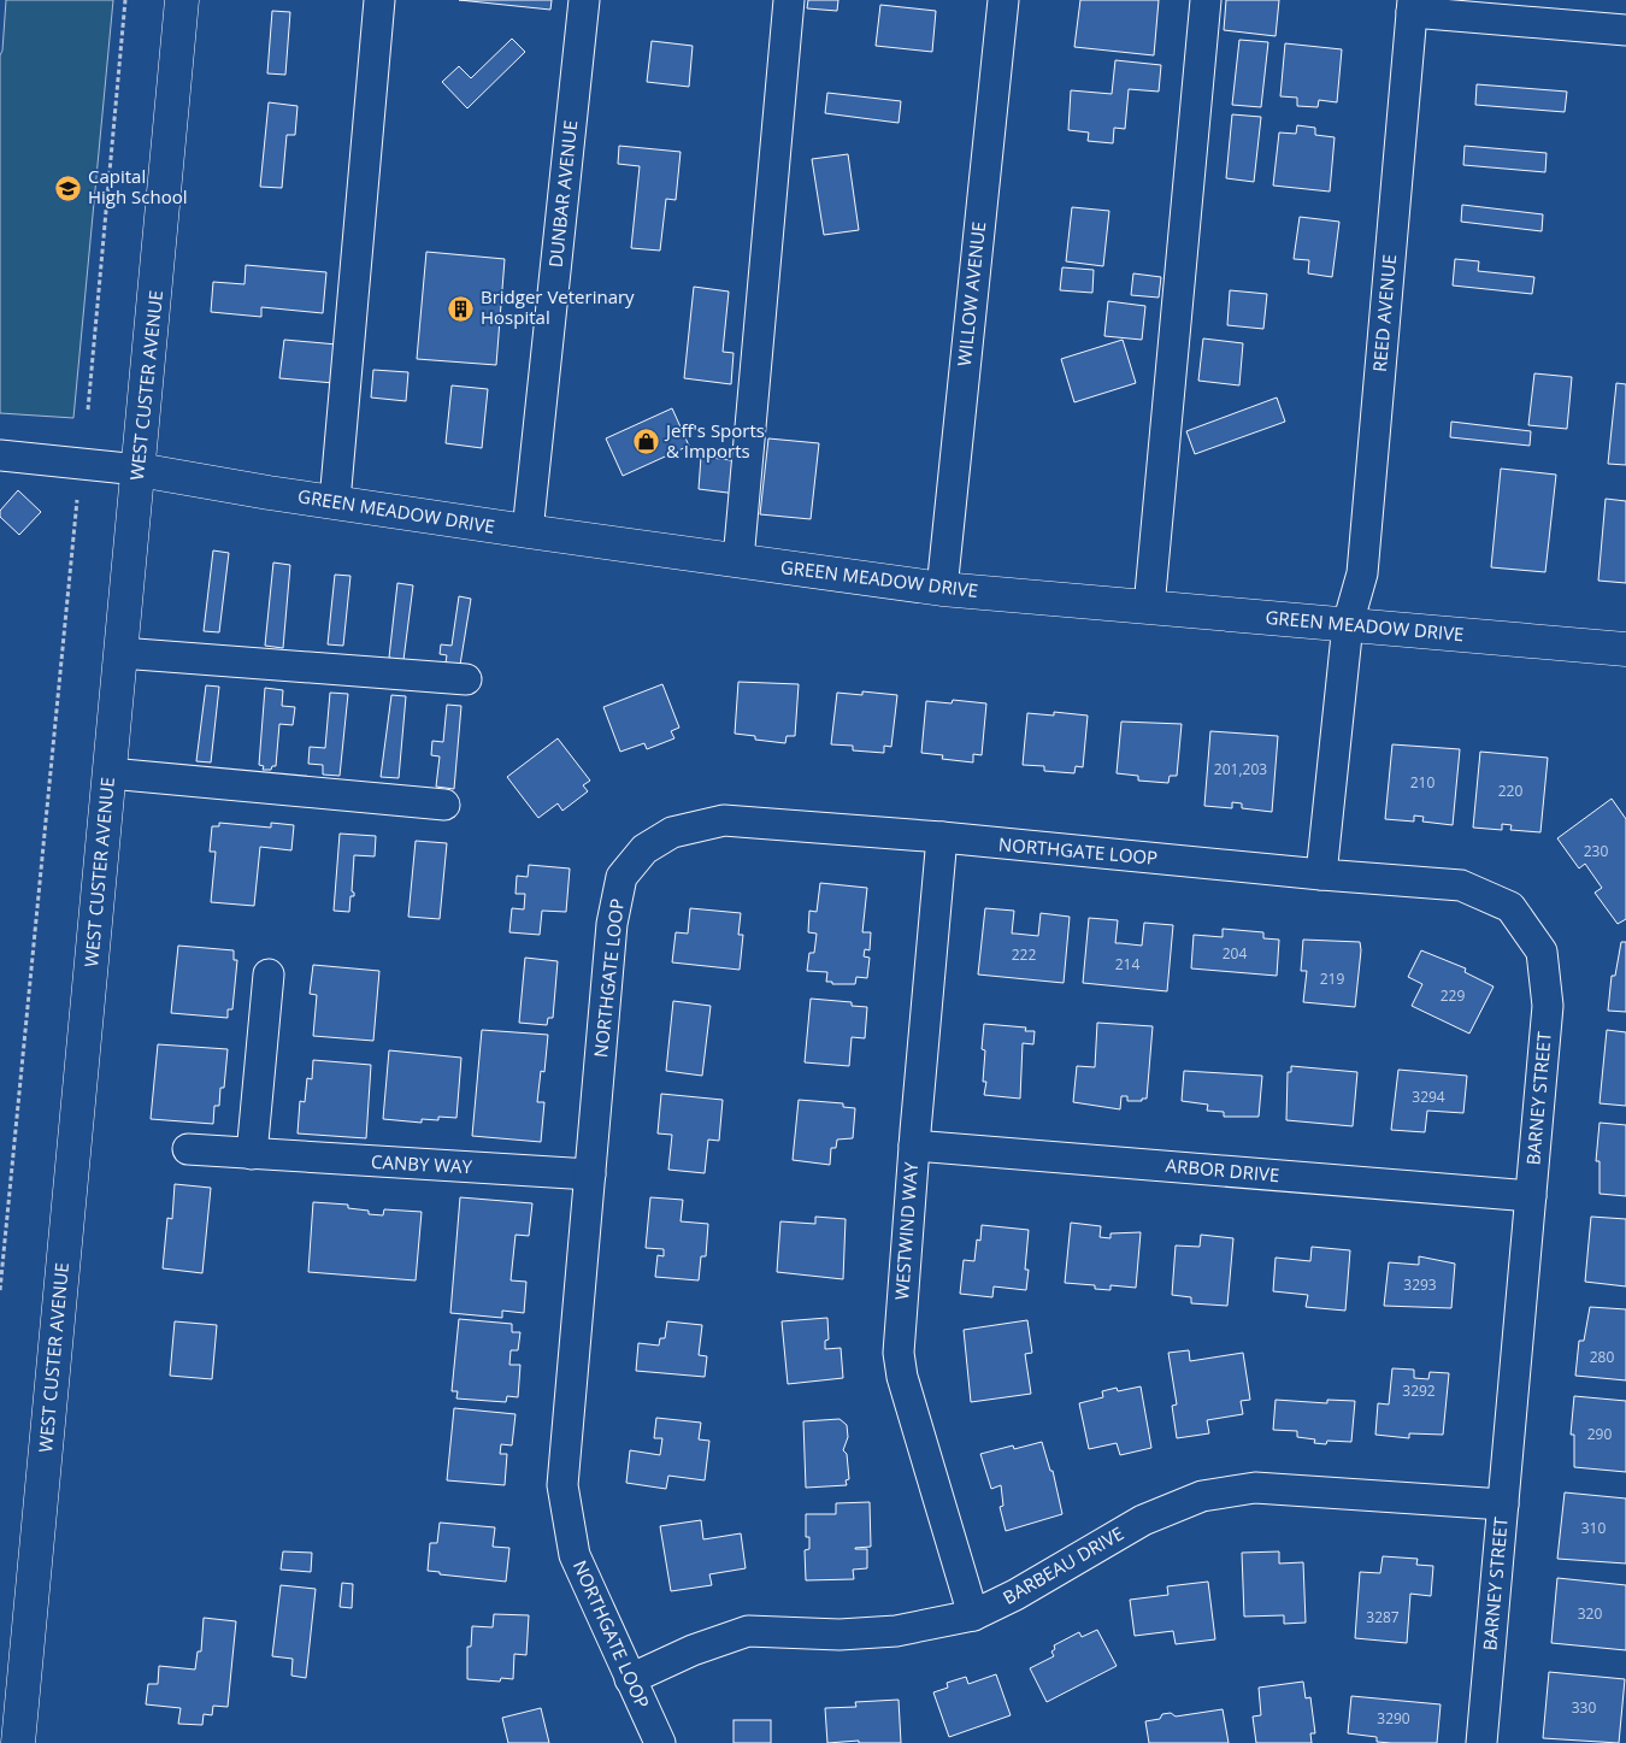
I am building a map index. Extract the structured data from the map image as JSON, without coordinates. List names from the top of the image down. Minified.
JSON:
{"streets":{"main road":["WEST CUSTER AVENUE","GREEN MEADOW DRIVE"],"street":["DUNBAR AVENUE","WILLOW AVENUE","REED AVENUE","NORTHGATE LOOP","BARNEY STREET","CANBY WAY","ARBOR DRIVE","WESTWIND WAY","BARBEAU DRIVE"]},"crossings":[["DUNBAR AVENUE","GREEN MEADOW DRIVE"],["WILLOW AVENUE","GREEN MEADOW DRIVE"],["REED AVENUE","GREEN MEADOW DRIVE"],["WEST CUSTER AVENUE","GREEN MEADOW DRIVE"],["NORTHGATE LOOP","BARNEY STREET"],["NORTHGATE LOOP","CANBY WAY"],["NORTHGATE LOOP","WESTWIND WAY"],["NORTHGATE LOOP","BARBEAU DRIVE"],["BARNEY STREET","ARBOR DRIVE"],["BARNEY STREET","BARBEAU DRIVE"],["ARBOR DRIVE","WESTWIND WAY"],["WESTWIND WAY","BARBEAU DRIVE"]],"places":{"school or university":["Capital High School"],"building":["Bridger Veterinary Hospital"],"shop":["Jeff's Sports & Imports"]},"house_numbers":["201,203","210","220","230","204","222","214","219","229","3294","3293","280","3292","290","310","320","3287","330","3290"]}
